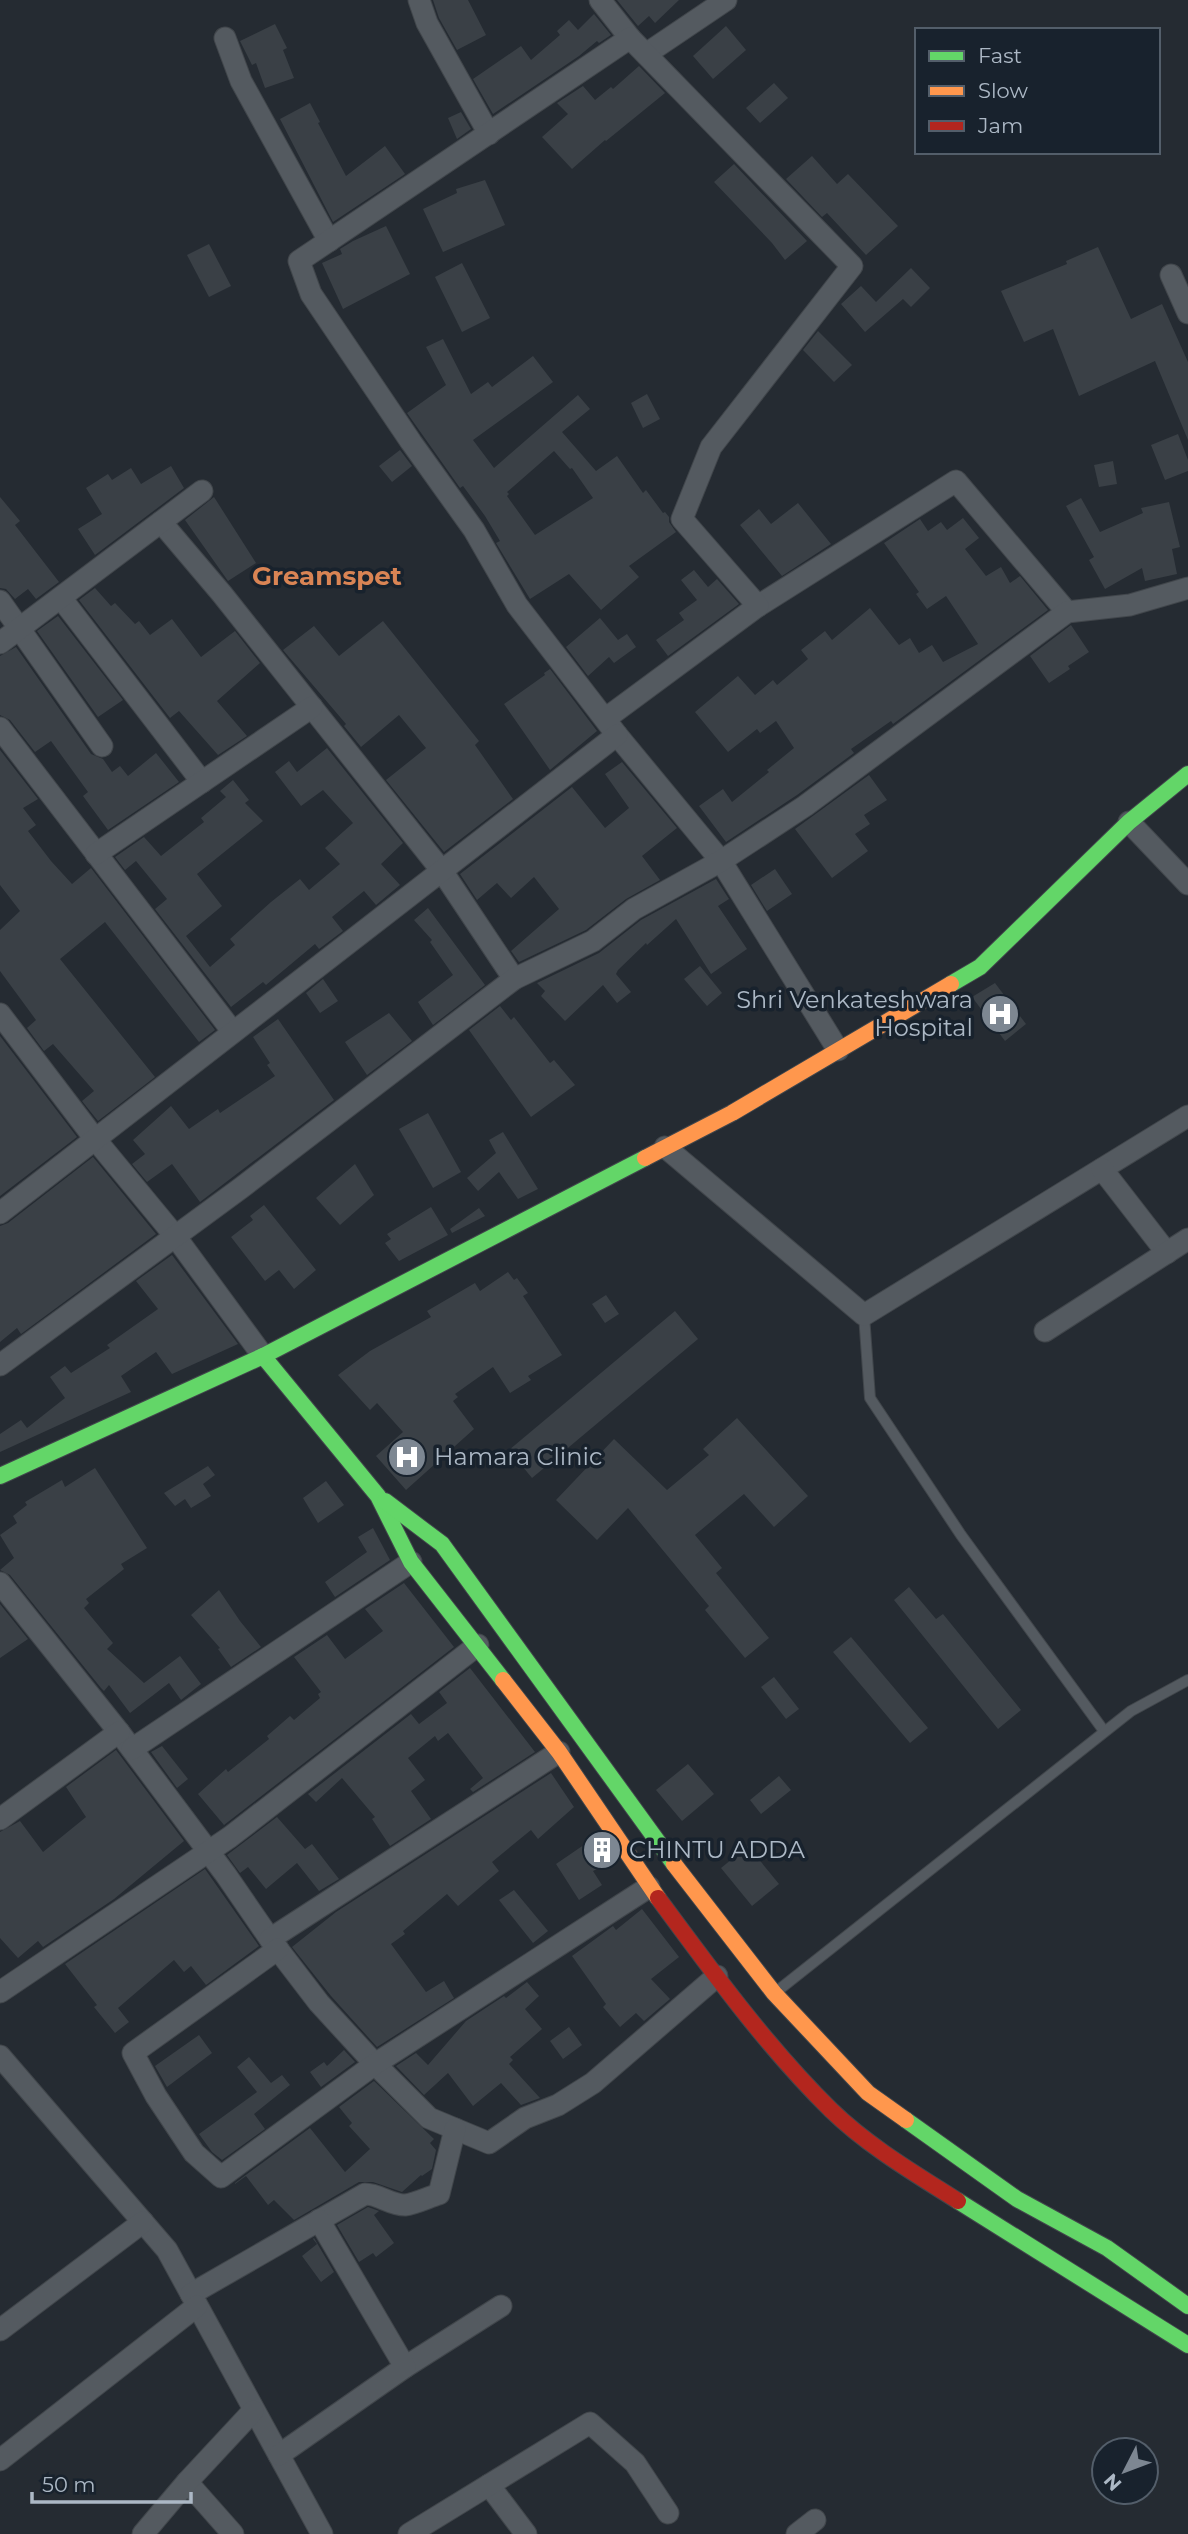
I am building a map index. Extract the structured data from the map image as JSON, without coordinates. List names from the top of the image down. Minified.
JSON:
{"districts":["Greamspet"],"places":{"hospital":["Shri Venkateshwara Hospital","Hamara Clinic"],"building":["CHINTU ADDA"]},"legend":["Fast","Slow","Jam"],"scale_bar":"50 m","north":"bottom left"}
